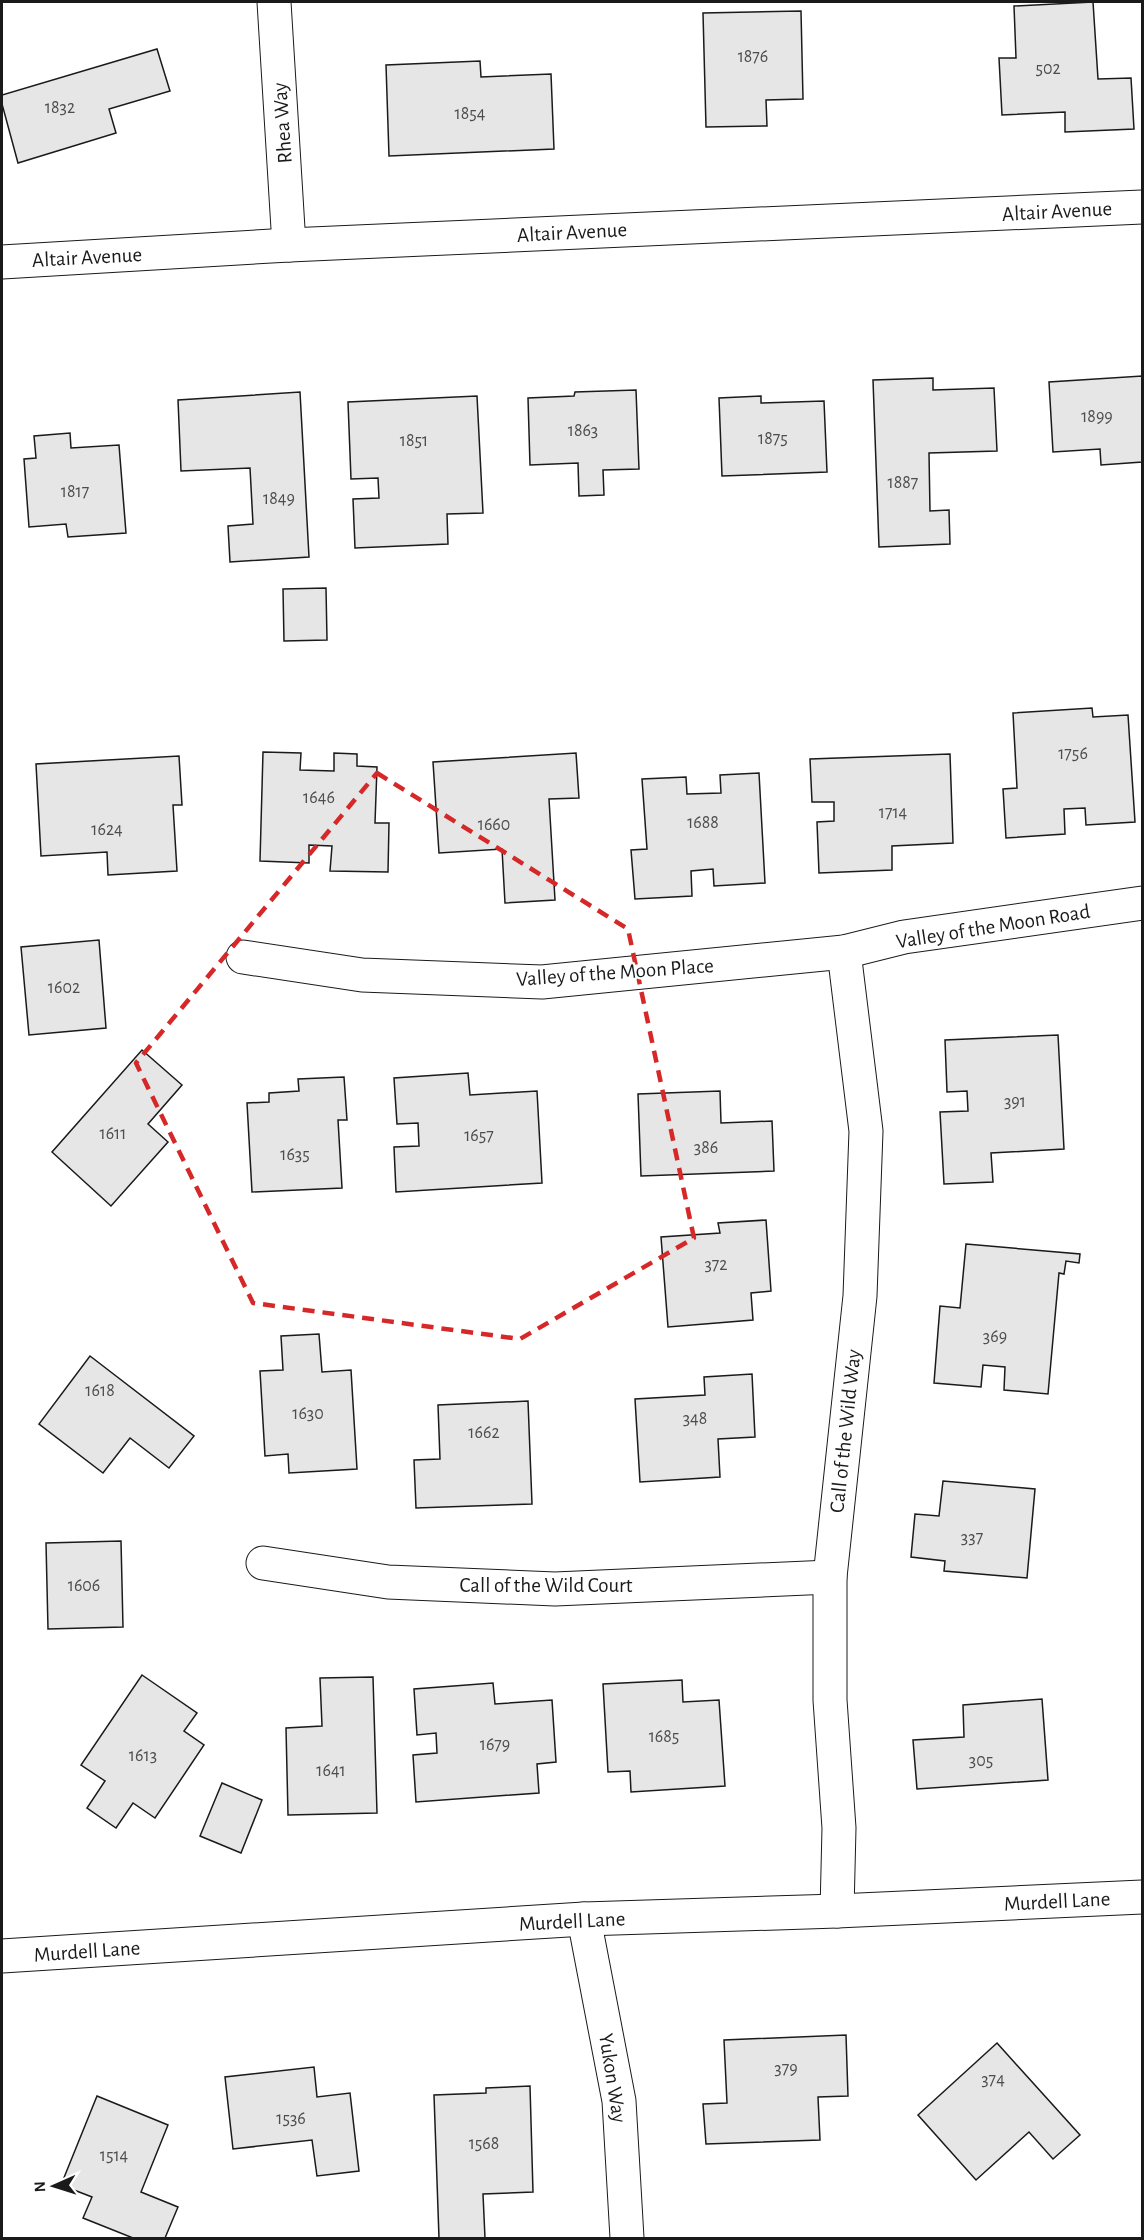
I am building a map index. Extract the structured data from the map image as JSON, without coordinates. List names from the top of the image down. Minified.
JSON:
{"streets":{"street":["Rhea Way","Altair Avenue","Valley of the Moon Road","Valley of the Moon Place","Call of the Wild Way","Call of the Wild Court","Murdell Lane","Yukon Way"]},"crossings":[["Rhea Way","Altair Avenue"],["Valley of the Moon Road","Valley of the Moon Place"],["Valley of the Moon Road","Call of the Wild Way"],["Valley of the Moon Place","Call of the Wild Way"],["Call of the Wild Way","Call of the Wild Court"],["Call of the Wild Way","Murdell Lane"],["Murdell Lane","Yukon Way"]],"house_numbers":["1876","502","1832","1854","1899","1863","1875","1851","1887","1817","1849","1756","1646","1714","1688","1660","1624","1602","391","1611","1657","386","1635","372","369","1618","1630","348","1662","337","1606","1685","1679","1613","305","1641","379","374","1536","1568","1514"],"north":"left"}
